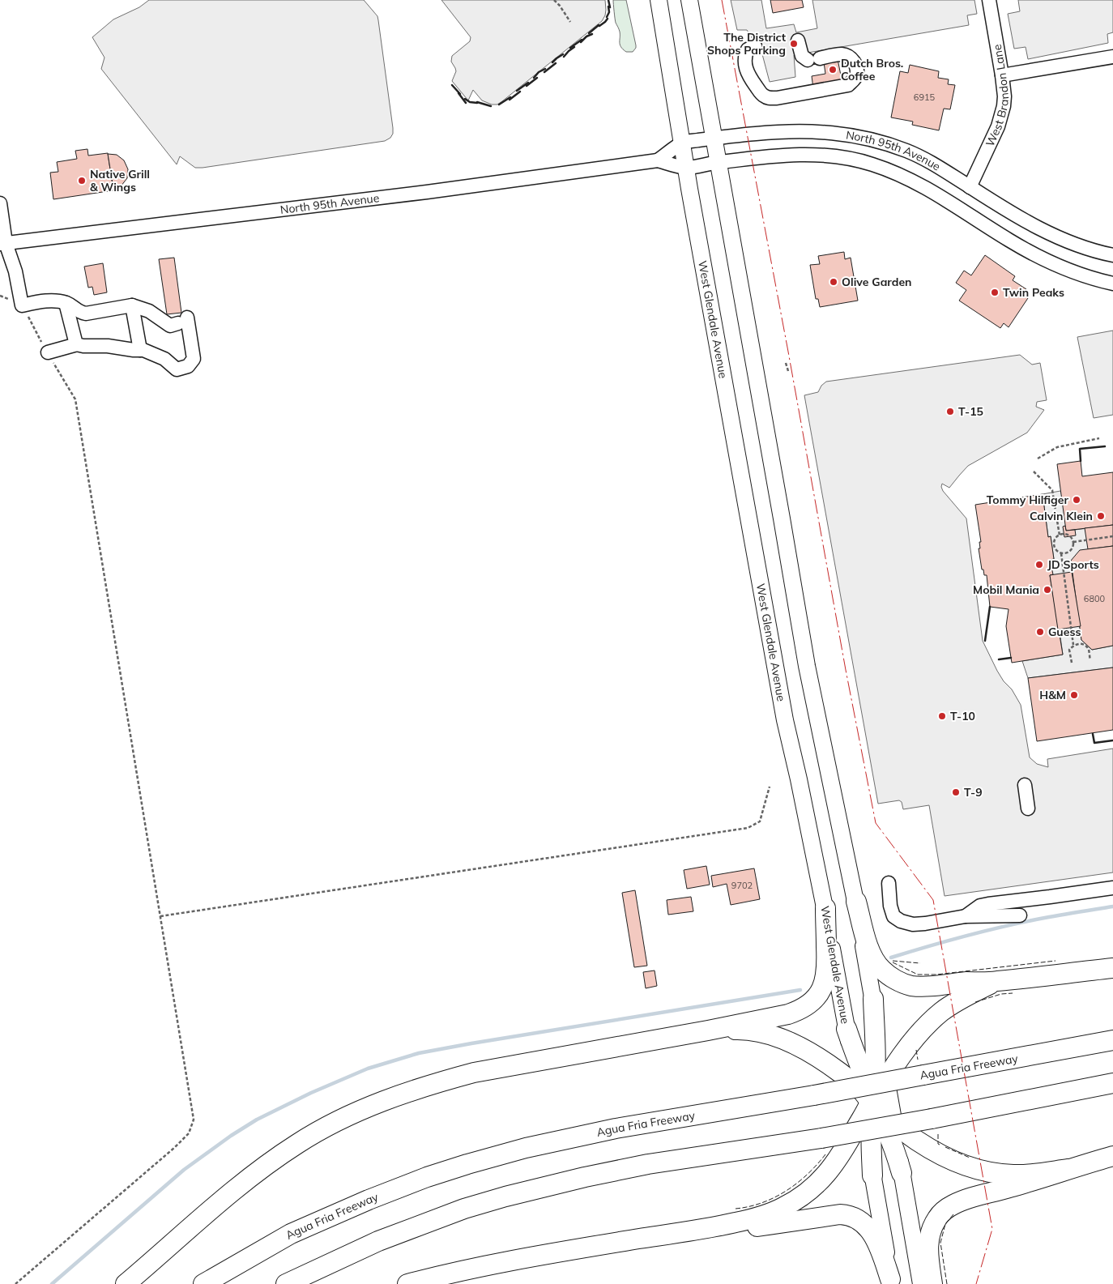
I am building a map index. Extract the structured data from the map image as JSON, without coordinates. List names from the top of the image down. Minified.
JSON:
{"streets":{"highway":["Agua Fria Freeway"],"main road":["West Glendale Avenue"],"street":["West Brandon Lane","North 95th Avenue"]},"crossings":[["West Brandon Lane","North 95th Avenue"],["North 95th Avenue","West Glendale Avenue"]],"places":["The District Shops Parking","Dutch Bros. Coffee","Native Grill & Wings","Olive Garden","Twin Peaks","T-15","Tommy Hilfiger","Calvin Klein","JD Sports","Mobil Mania","Guess","H&M","T-10","T-9"],"house_numbers":["6915","6800","9702"]}
